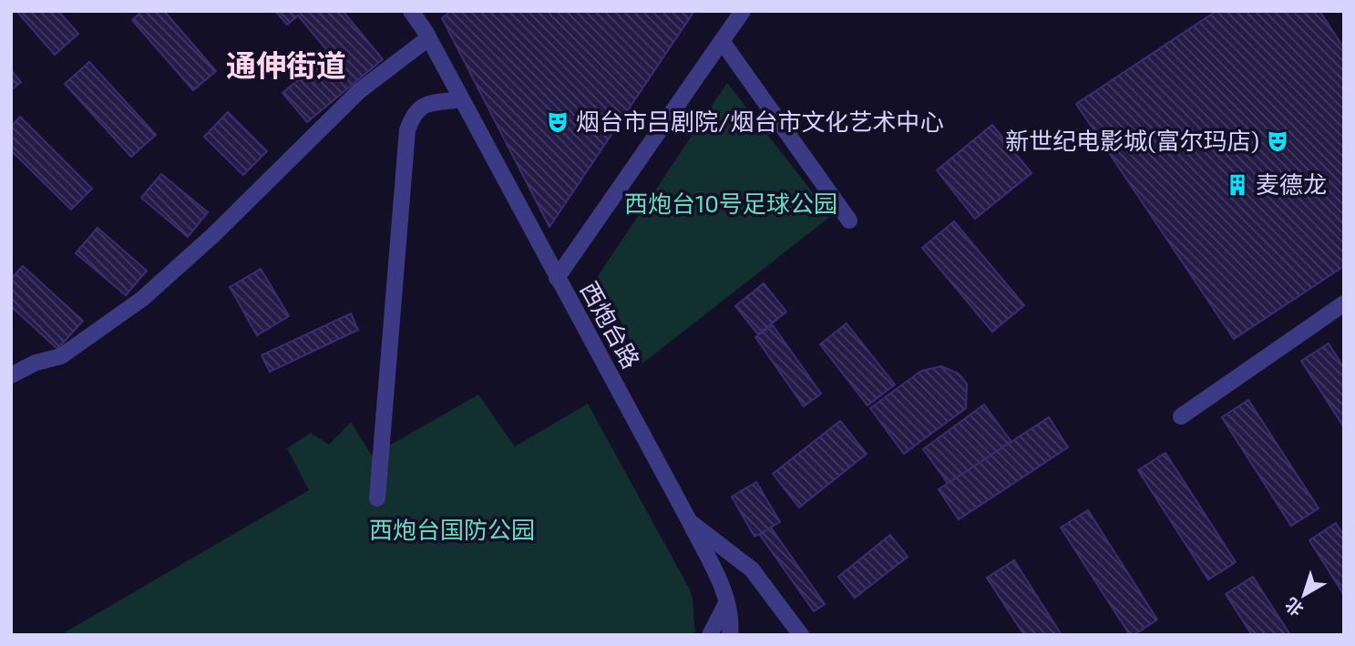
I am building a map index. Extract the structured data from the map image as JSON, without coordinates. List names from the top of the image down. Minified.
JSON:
{"streets":{"street":["西炮台路"]},"districts":["通伸街道"],"parks":["西炮台10号足球公园","西炮台国防公园"],"places":{"theatre":["烟台市吕剧院/烟台市文化艺术中心","新世纪电影城(富尔玛店)"],"building":["麦德龙"]},"north":"bottom left"}
